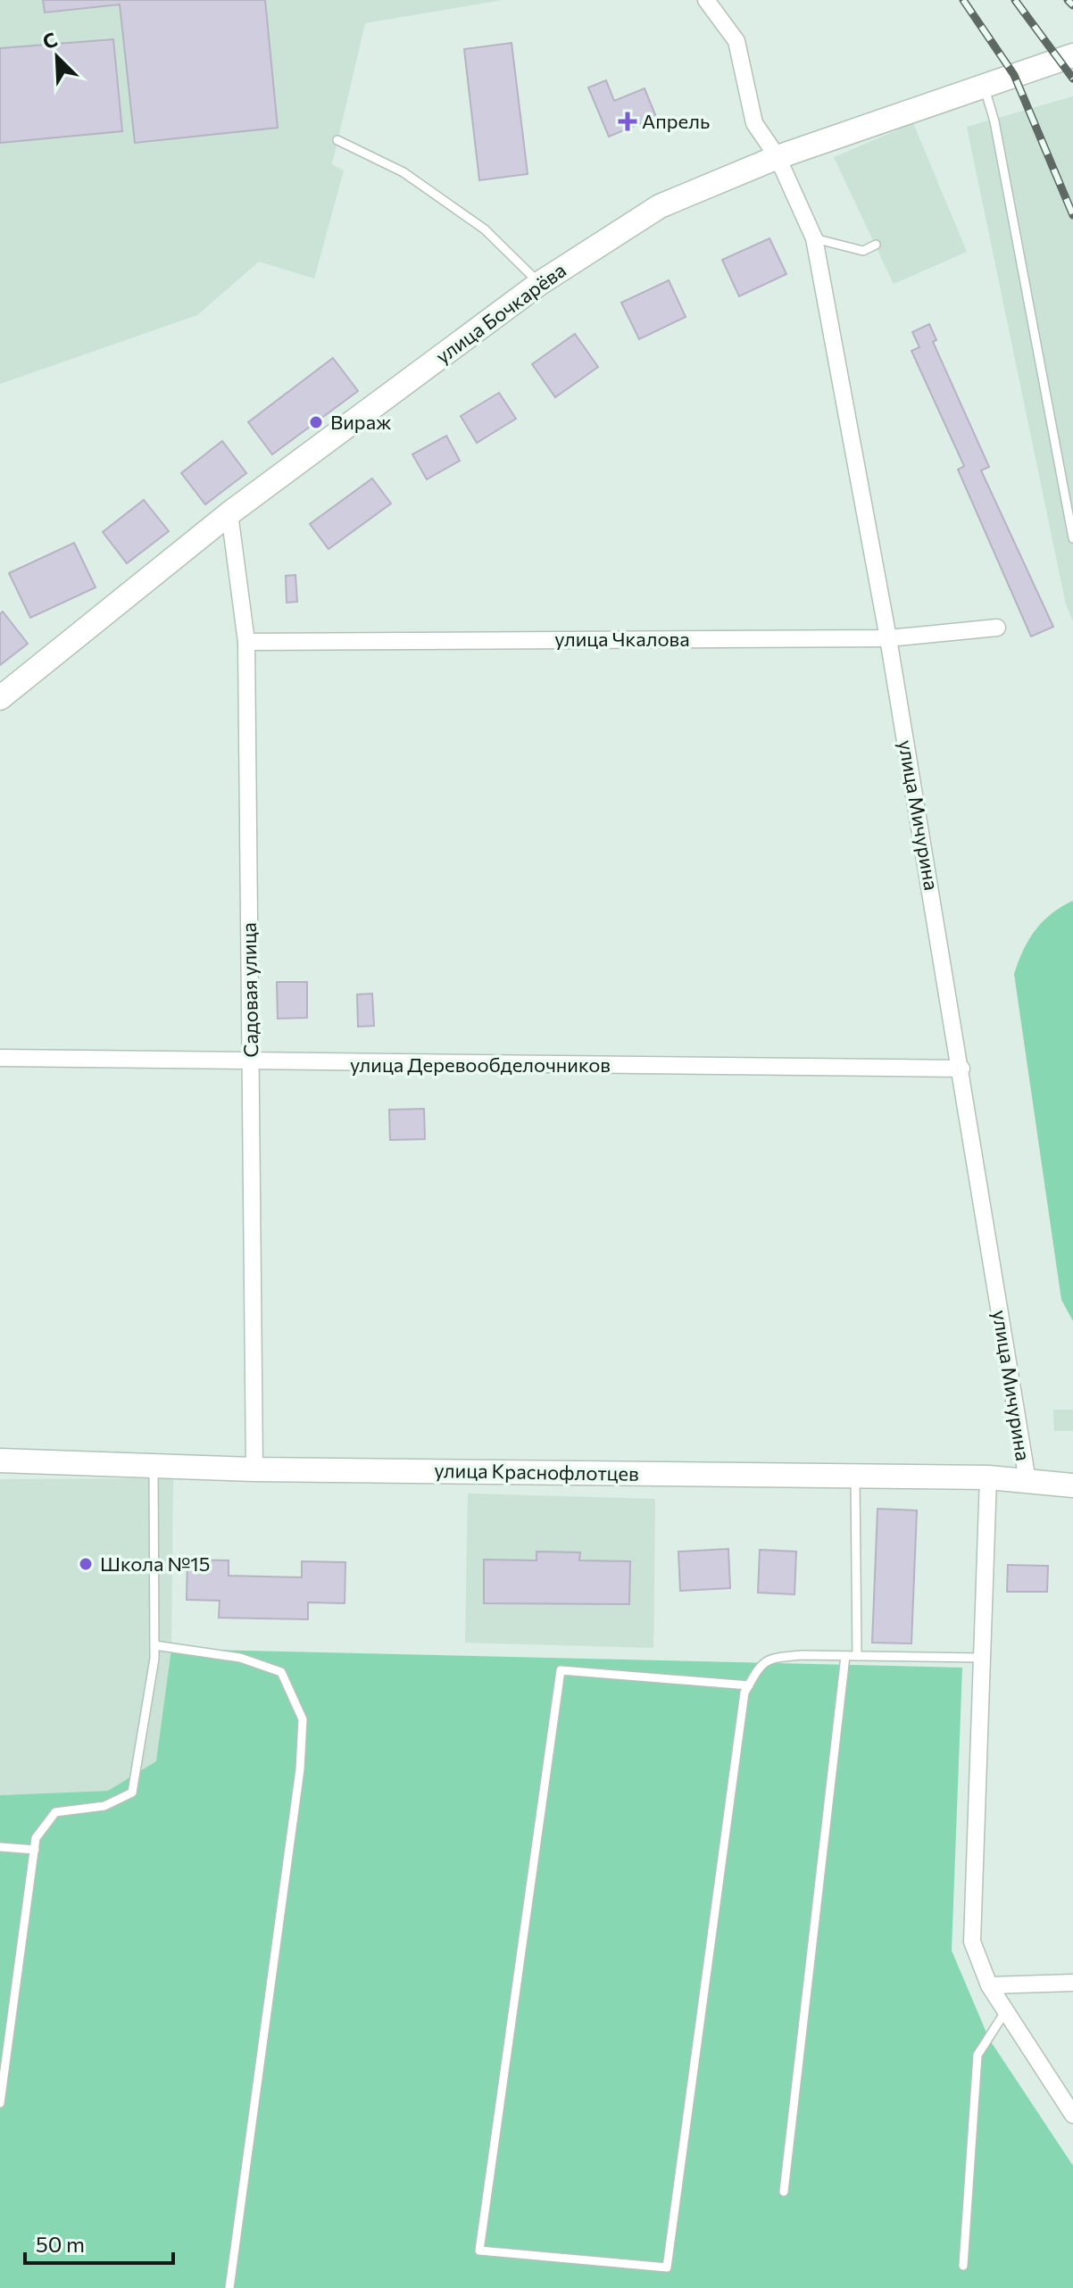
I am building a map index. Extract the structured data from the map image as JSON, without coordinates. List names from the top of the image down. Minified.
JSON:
{"streets":{"street":["улица Бочкарёва","улица Чкалова","улица Мичурина","Садовая улица","улица Деревообделочников","улица Краснофлотцев"]},"crossings":[["улица Бочкарёва","улица Мичурина"],["улица Бочкарёва","Садовая улица"],["улица Чкалова","улица Мичурина"],["улица Чкалова","Садовая улица"],["улица Мичурина","улица Деревообделочников"],["улица Мичурина","улица Краснофлотцев"],["Садовая улица","улица Деревообделочников"],["Садовая улица","улица Краснофлотцев"]],"places":{"health":["Апрель"],"other":["Вираж","Школа №15"]},"scale_bar":"50 m","north":"top left"}
